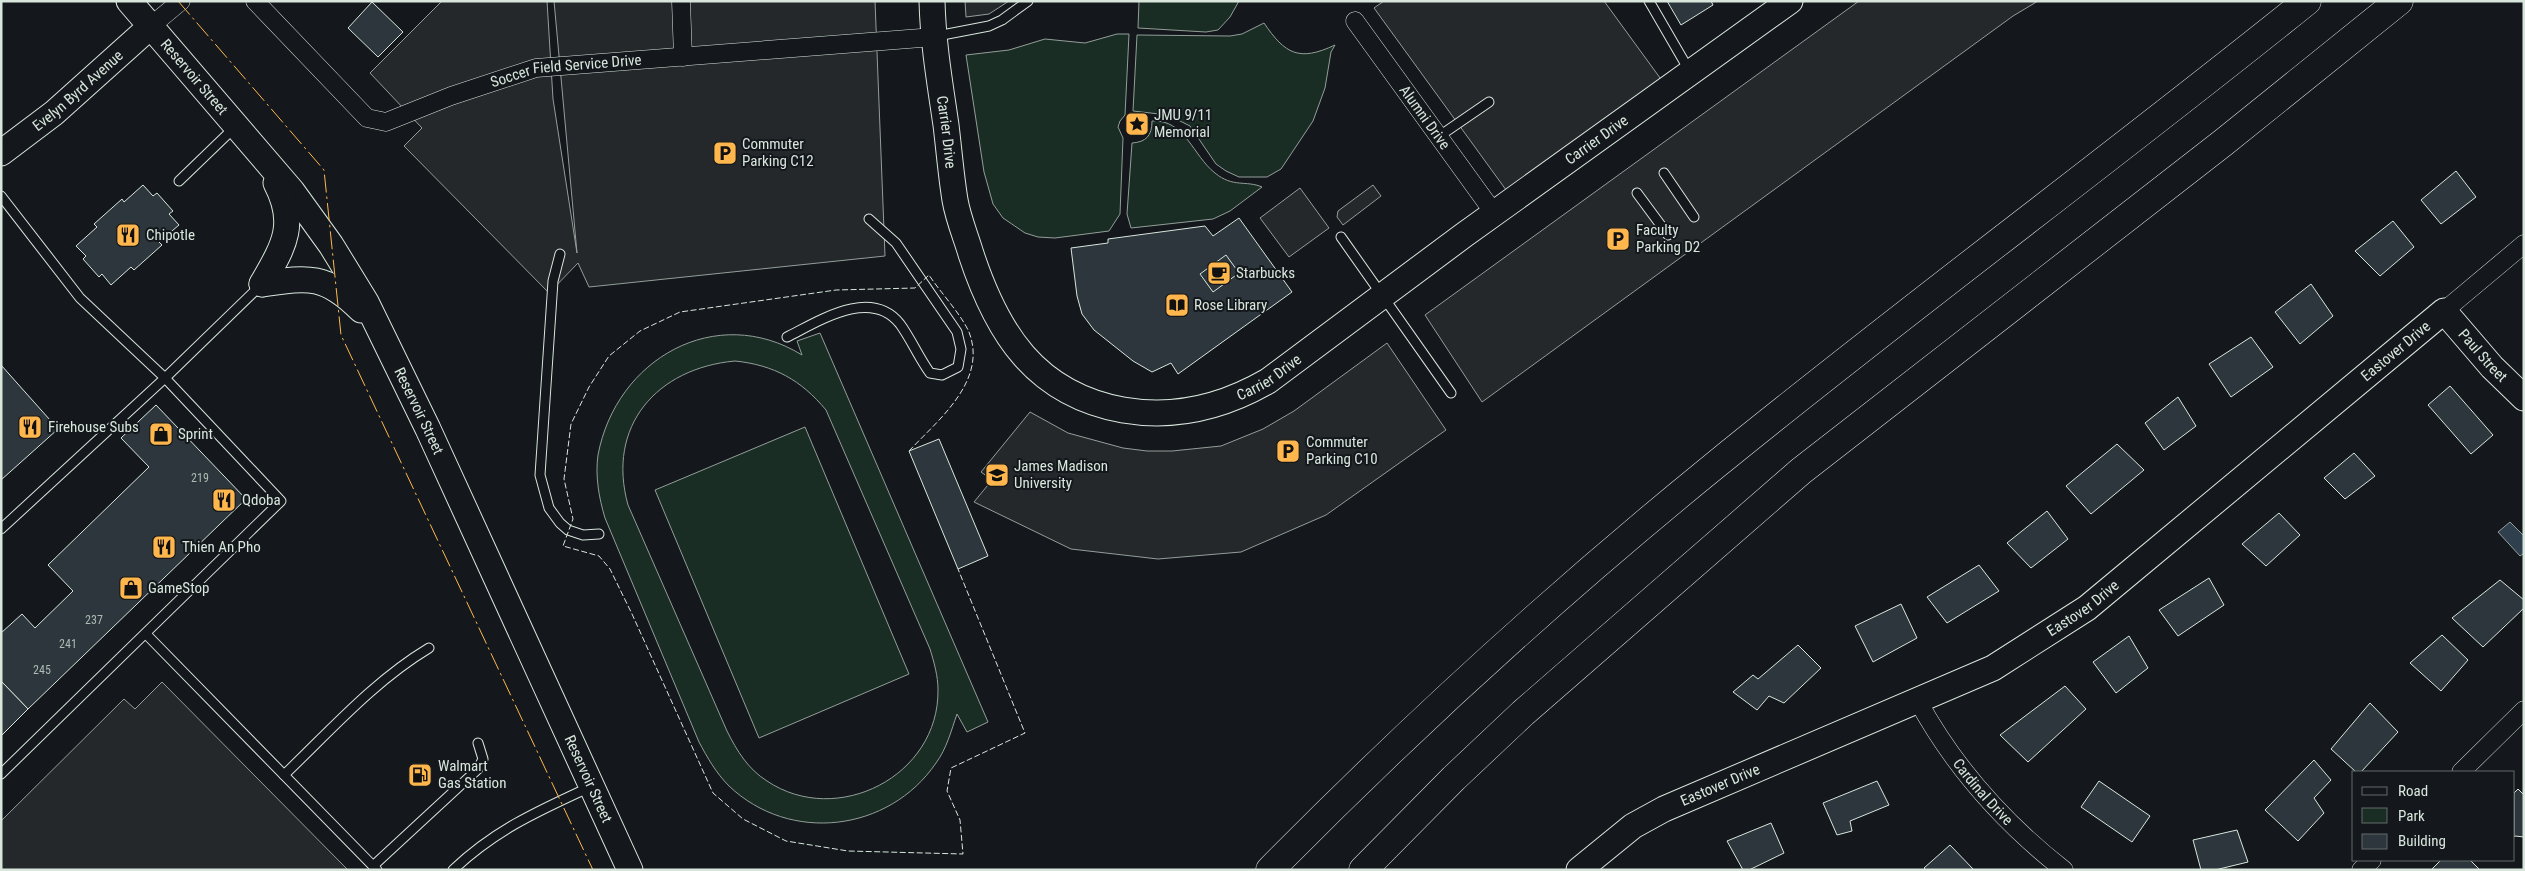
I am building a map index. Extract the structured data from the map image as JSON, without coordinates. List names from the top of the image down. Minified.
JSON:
{"streets":{"street":["Soccer Field Service Drive","Reservoir Street","Evelyn Byrd Avenue","Alumni Drive","Carrier Drive","Eastover Drive","Paul Street","Cardinal Drive"]},"crossings":[["Soccer Field Service Drive","Carrier Drive"],["Reservoir Street","Evelyn Byrd Avenue"],["Alumni Drive","Carrier Drive"],["Eastover Drive","Paul Street"],["Eastover Drive","Cardinal Drive"]],"places":{"place":["JMU 9/11 Memorial"],"parking":["Commuter Parking C12","Faculty Parking D2","Commuter Parking C10"],"restaurant":["Chipotle","Firehouse Subs","Qdoba","Thien An Pho"],"cafe":["Starbucks"],"library":["Rose Library"],"shop":["Sprint","GameStop"],"school or university":["James Madison University"],"fuel station":["Walmart Gas Station"]},"house_numbers":["219","237","241","245"],"legend":["Road","Park","Building"]}
